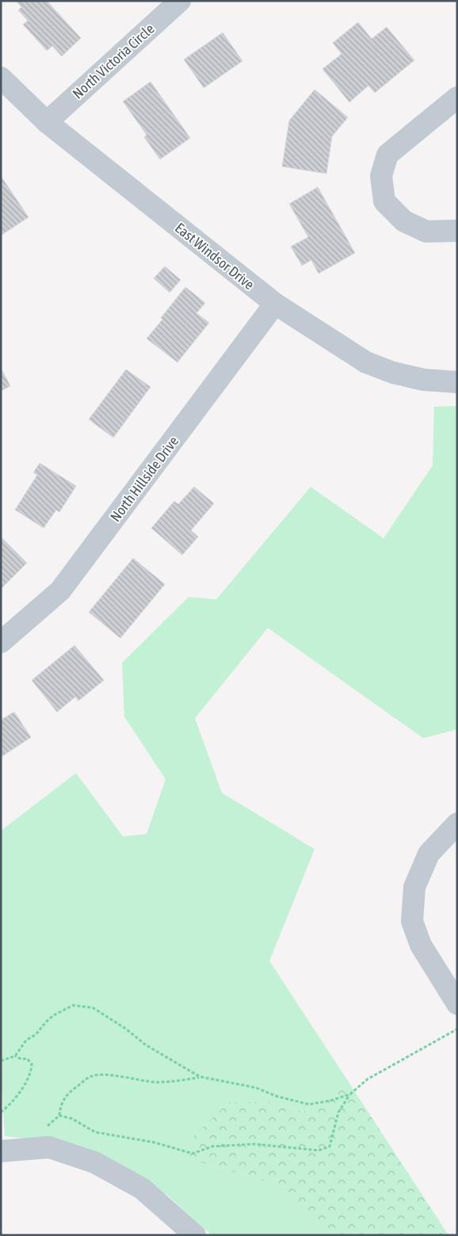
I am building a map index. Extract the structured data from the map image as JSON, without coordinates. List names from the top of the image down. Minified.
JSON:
{"streets":{"street":["North Victoria Circle","East Windsor Drive","North Hillside Drive"]},"crossings":[["North Victoria Circle","East Windsor Drive"],["East Windsor Drive","North Hillside Drive"]]}
